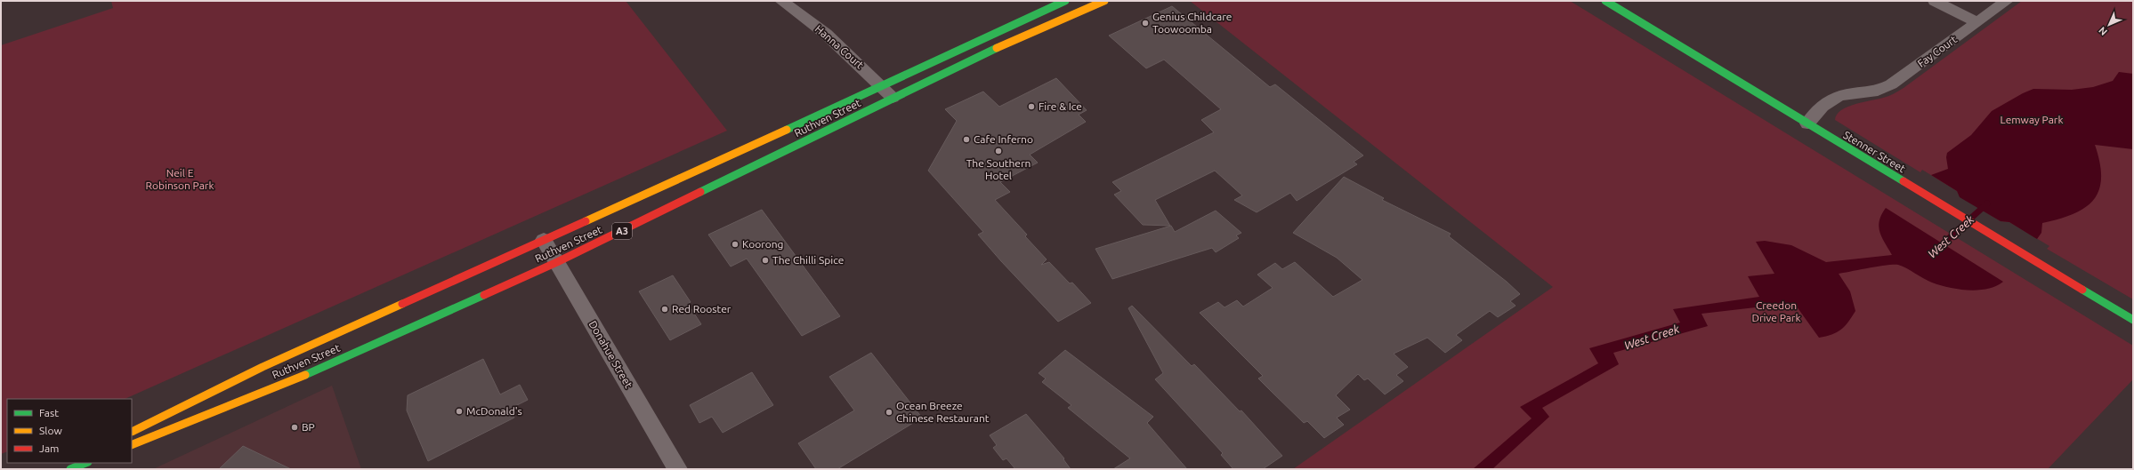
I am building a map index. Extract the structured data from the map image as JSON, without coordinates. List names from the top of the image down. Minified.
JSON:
{"streets":{"main road":["Ruthven Street","Stenner Street","A3"],"street":["Hanna Court","Fay Court","Donahue Street"]},"crossings":[["Hanna Court","Ruthven Street"],["Fay Court","Stenner Street"],["Ruthven Street","Donahue Street"]],"water":["West Creek"],"parks":["Lemway Park","Neil E Robinson Park","Creedon Drive Park"],"places":["Genius Childcare Toowoomba","Fire & Ice","Cafe Inferno","The Southern Hotel","Koorong","The Chilli Spice","Red Rooster","McDonald's","Ocean Breeze Chinese Restaurant","BP"],"legend":["Fast","Slow","Jam"],"north":"bottom left"}
